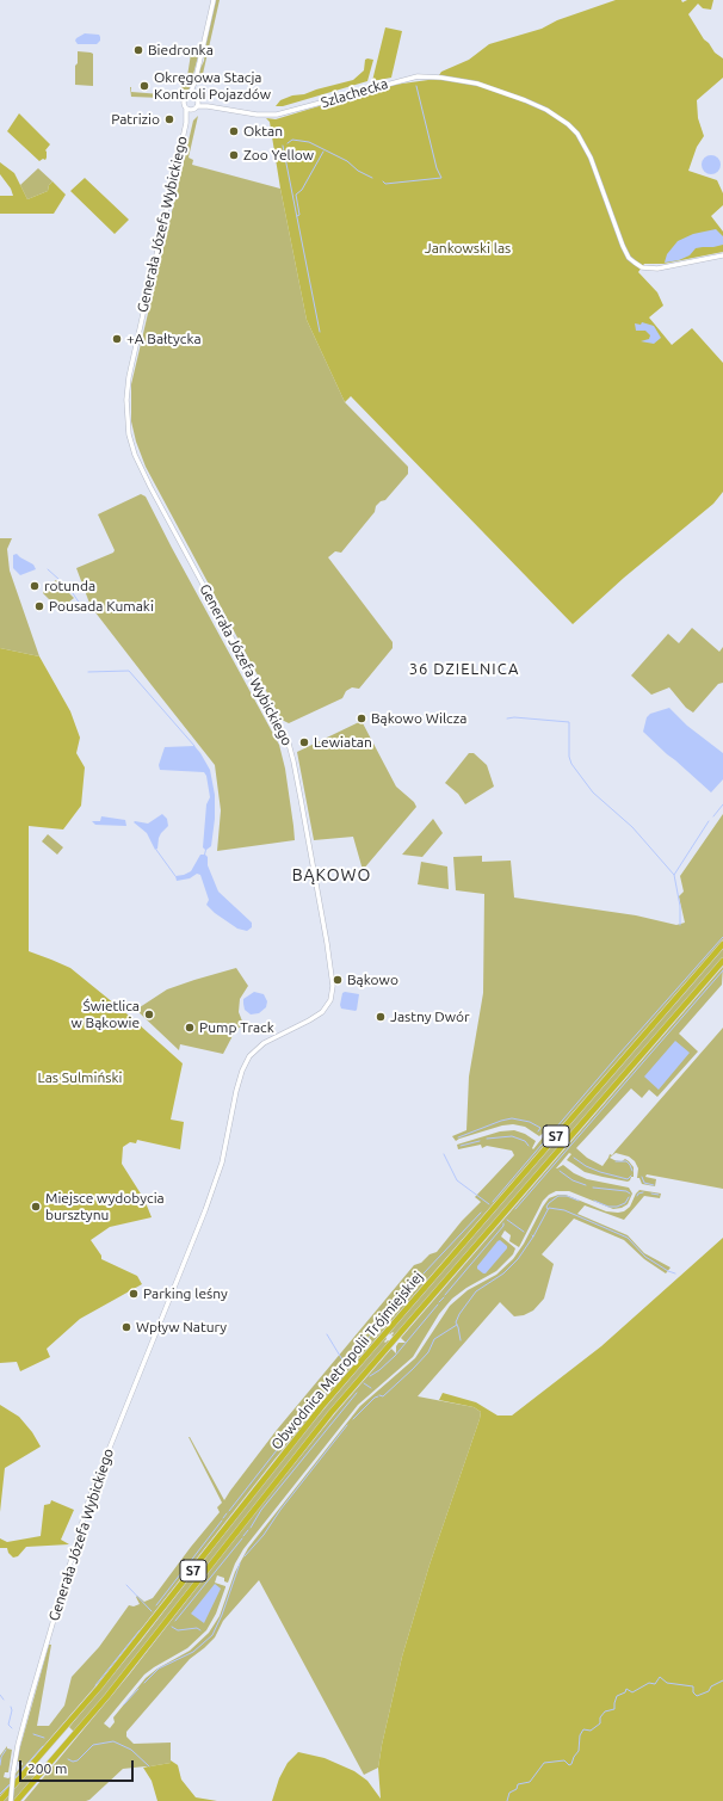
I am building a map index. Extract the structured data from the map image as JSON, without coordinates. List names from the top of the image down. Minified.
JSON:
{"streets":{"highway":["S7","Obwodnica Metropolii Trójmiejskiej"],"main road":["Szlachecka","Generała Józefa Wybickiego"]},"crossings":[["Szlachecka","Generała Józefa Wybickiego"]],"districts":["36 DZIELNICA","BĄKOWO"],"parks":["Jankowski las","Las Sulmiński"],"places":["Biedronka","Okręgowa Stacja Kontroli Pojazdów","Patrizio","Oktan","Zoo Yellow","+A Bałtycka","rotunda","Pousada Kumaki","Bąkowo Wilcza","Lewiatan","Bąkowo","Świetlica w Bąkowie","Jastny Dwór","Pump Track","Miejsce wydobycia bursztynu","Parking leśny","Wpływ Natury"],"scale_bar":"200 m"}
